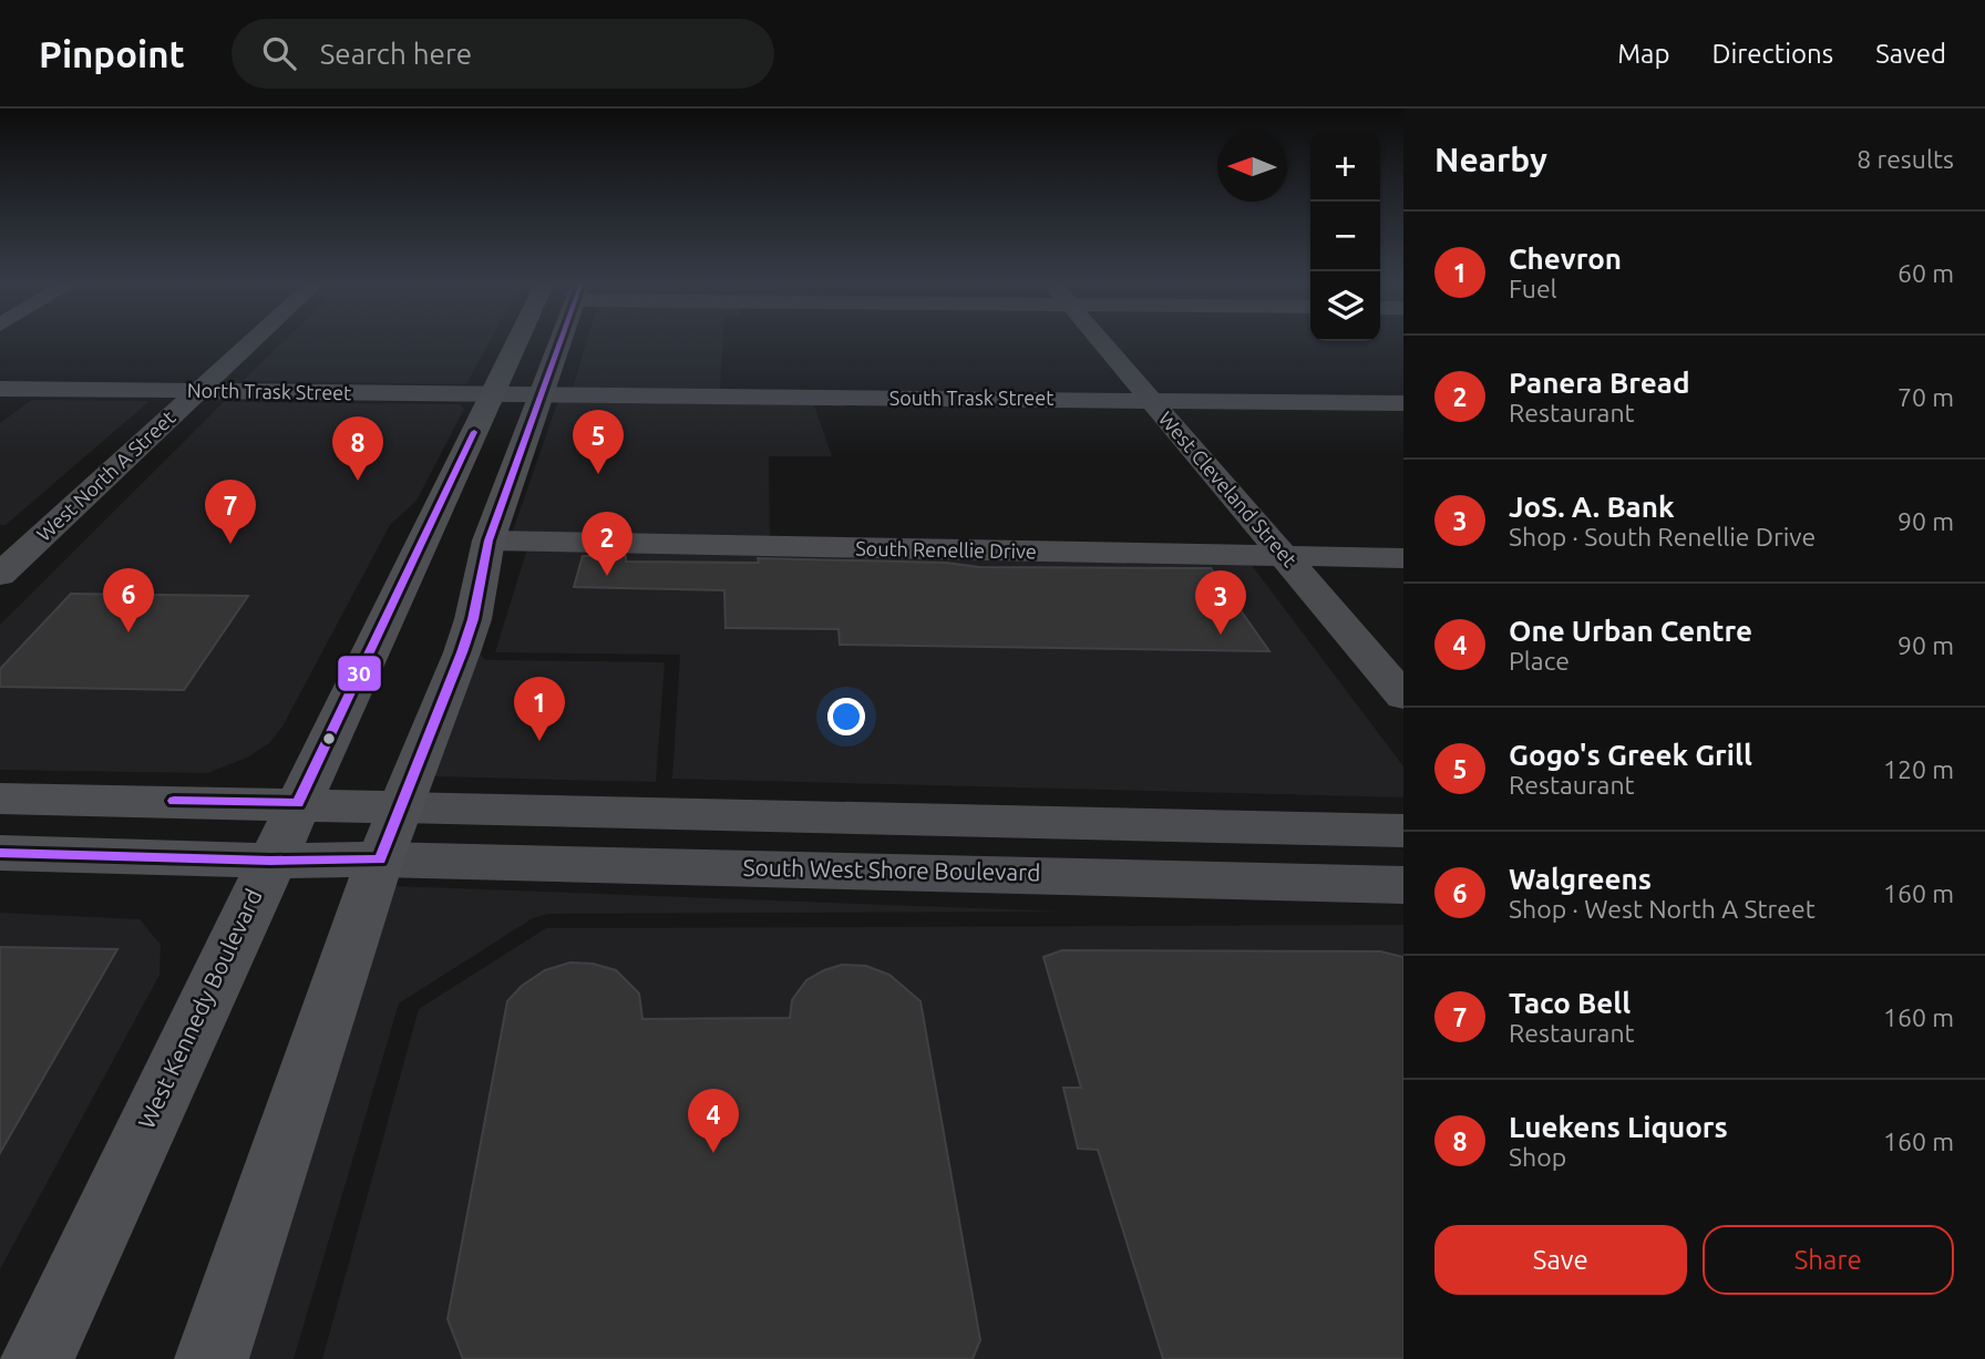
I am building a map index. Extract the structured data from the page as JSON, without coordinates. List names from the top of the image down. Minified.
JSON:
{"streets":{"main road":["West Kennedy Boulevard"],"street":["North Trask Street","South Trask Street","West North A Street","West Cleveland Street","South Renellie Drive","South West Shore Boulevard"]},"crossings":[["North Trask Street","South Trask Street"],["North Trask Street","West North A Street"],["North Trask Street","West Kennedy Boulevard"],["South Trask Street","West Cleveland Street"],["West Cleveland Street","South Renellie Drive"]],"lines":["transit line 30"],"north":"left","page":{"header":"Pinpoint","search":"Search here","nav":["Map","Directions","Saved"],"heading":["Nearby","8 results"],"map_buttons":["+","−"],"list":[{"mark":"1","name":"Chevron","note":"Fuel","value":"60 m"},{"mark":"2","name":"Panera Bread","note":"Restaurant","value":"70 m"},{"mark":"3","name":"JoS. A. Bank","note":"Shop · South Renellie Drive","value":"90 m"},{"mark":"4","name":"One Urban Centre","note":"Place","value":"90 m"},{"mark":"5","name":"Gogo's Greek Grill","note":"Restaurant","value":"120 m"},{"mark":"6","name":"Walgreens","note":"Shop · West North A Street","value":"160 m"},{"mark":"7","name":"Taco Bell","note":"Restaurant","value":"160 m"},{"mark":"8","name":"Luekens Liquors","note":"Shop","value":"160 m"}],"pins":["5","8","7","2","6","3","1","4"],"buttons":["Save","Share"]}}
